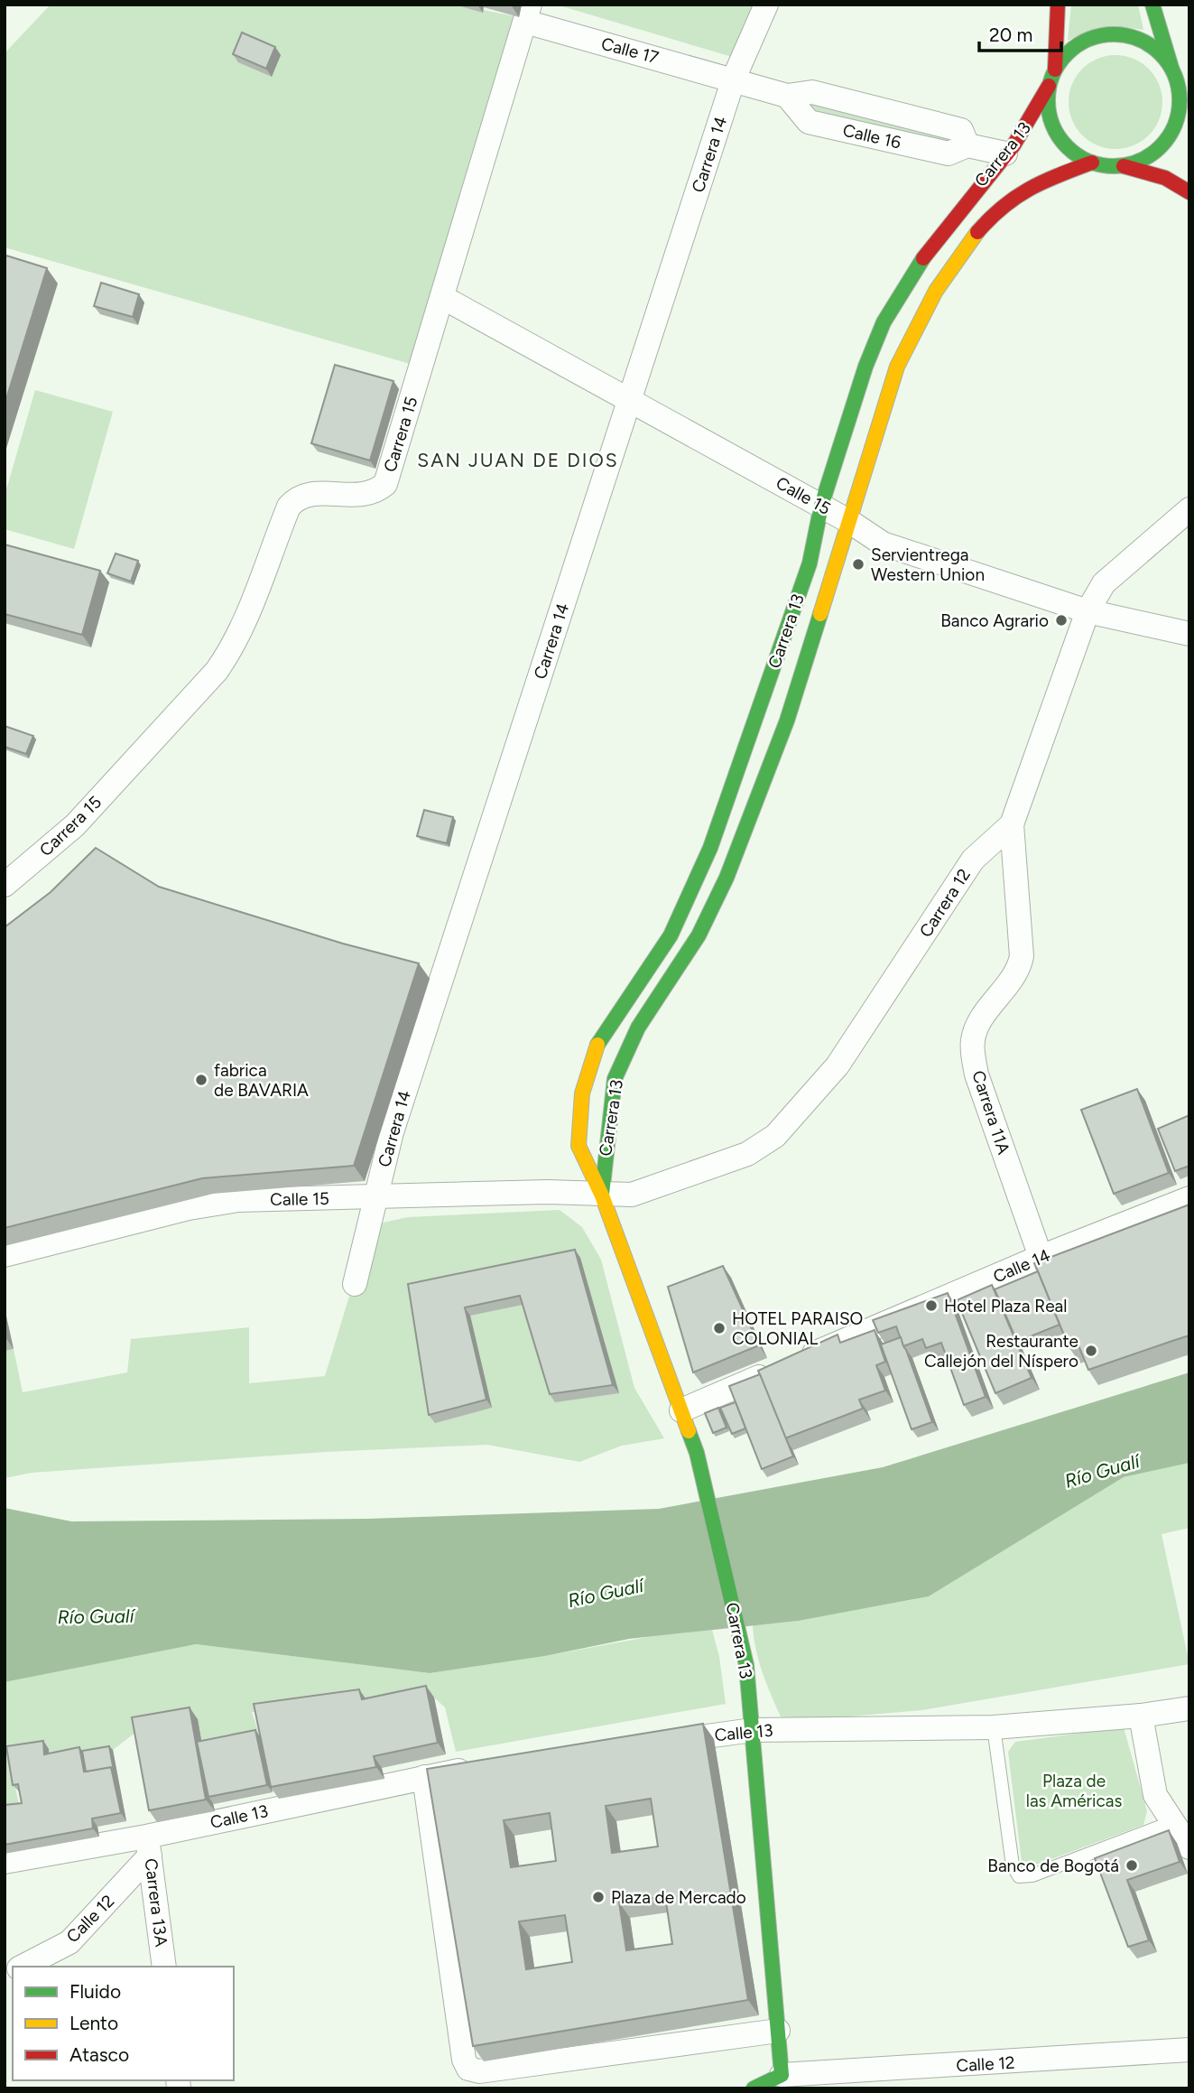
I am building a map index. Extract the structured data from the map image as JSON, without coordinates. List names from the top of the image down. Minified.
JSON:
{"streets":{"main road":["Carrera 13"],"street":["Calle 17","Calle 16","Carrera 14","Carrera 15","Calle 15","Carrera 12","Carrera 11A","Calle 14","Calle 13","Carrera 13A","Calle 12"]},"crossings":[["Calle 17","Calle 16"],["Calle 17","Carrera 14"],["Calle 17","Carrera 15"],["Calle 16","Carrera 14"],["Calle 16","Carrera 13"],["Carrera 14","Calle 15"],["Carrera 13","Calle 15"],["Carrera 13","Carrera 12"],["Carrera 13","Calle 14"],["Carrera 13","Calle 13"],["Carrera 13","Calle 12"],["Carrera 15","Calle 15"],["Calle 15","Carrera 12"],["Carrera 12","Carrera 11A"],["Carrera 11A","Calle 14"],["Calle 13","Carrera 13A"],["Calle 13","Calle 12"],["Carrera 13A","Calle 12"]],"districts":["SAN JUAN DE DIOS"],"water":["Río Gualí"],"parks":["Plaza de las Américas"],"places":["Servientrega Western Union","Banco Agrario","fabrica de BAVARIA","Hotel Plaza Real","HOTEL PARAISO COLONIAL","Restaurante Callejón del Níspero","Banco de Bogotá","Plaza de Mercado"],"legend":["Fluido","Lento","Atasco"],"scale_bar":"20 m"}
